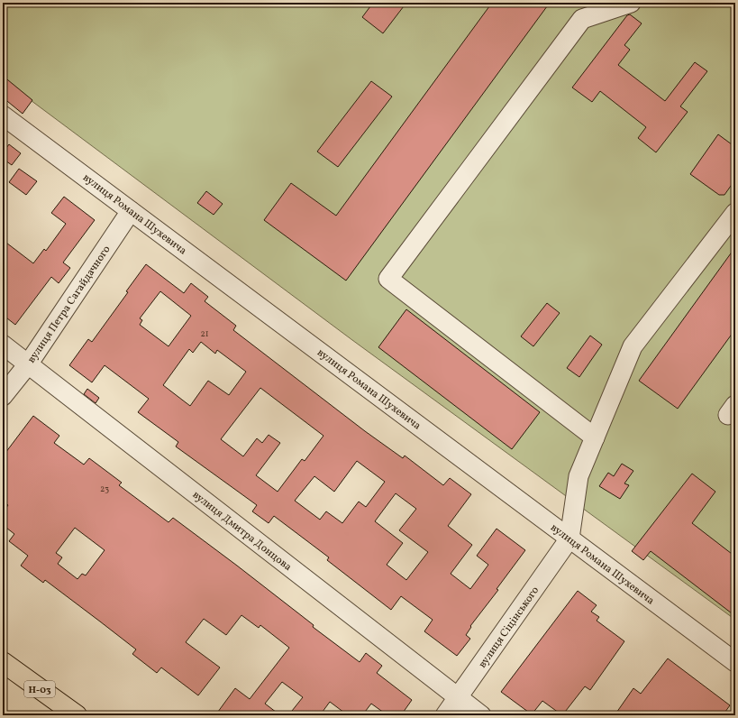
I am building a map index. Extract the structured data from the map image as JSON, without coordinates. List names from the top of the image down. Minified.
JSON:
{"streets":{"main road":["Н-03"],"street":["вулиця Романа Шухевича","вулиця Петра Сагайдачного","вулиця Дмитра Донцова","вулиця Сіцінського"]},"crossings":[["вулиця Романа Шухевича","вулиця Петра Сагайдачного"],["вулиця Романа Шухевича","вулиця Сіцінського"],["вулиця Петра Сагайдачного","вулиця Дмитра Донцова"],["вулиця Дмитра Донцова","вулиця Сіцінського"]],"house_numbers":["21","23"]}
